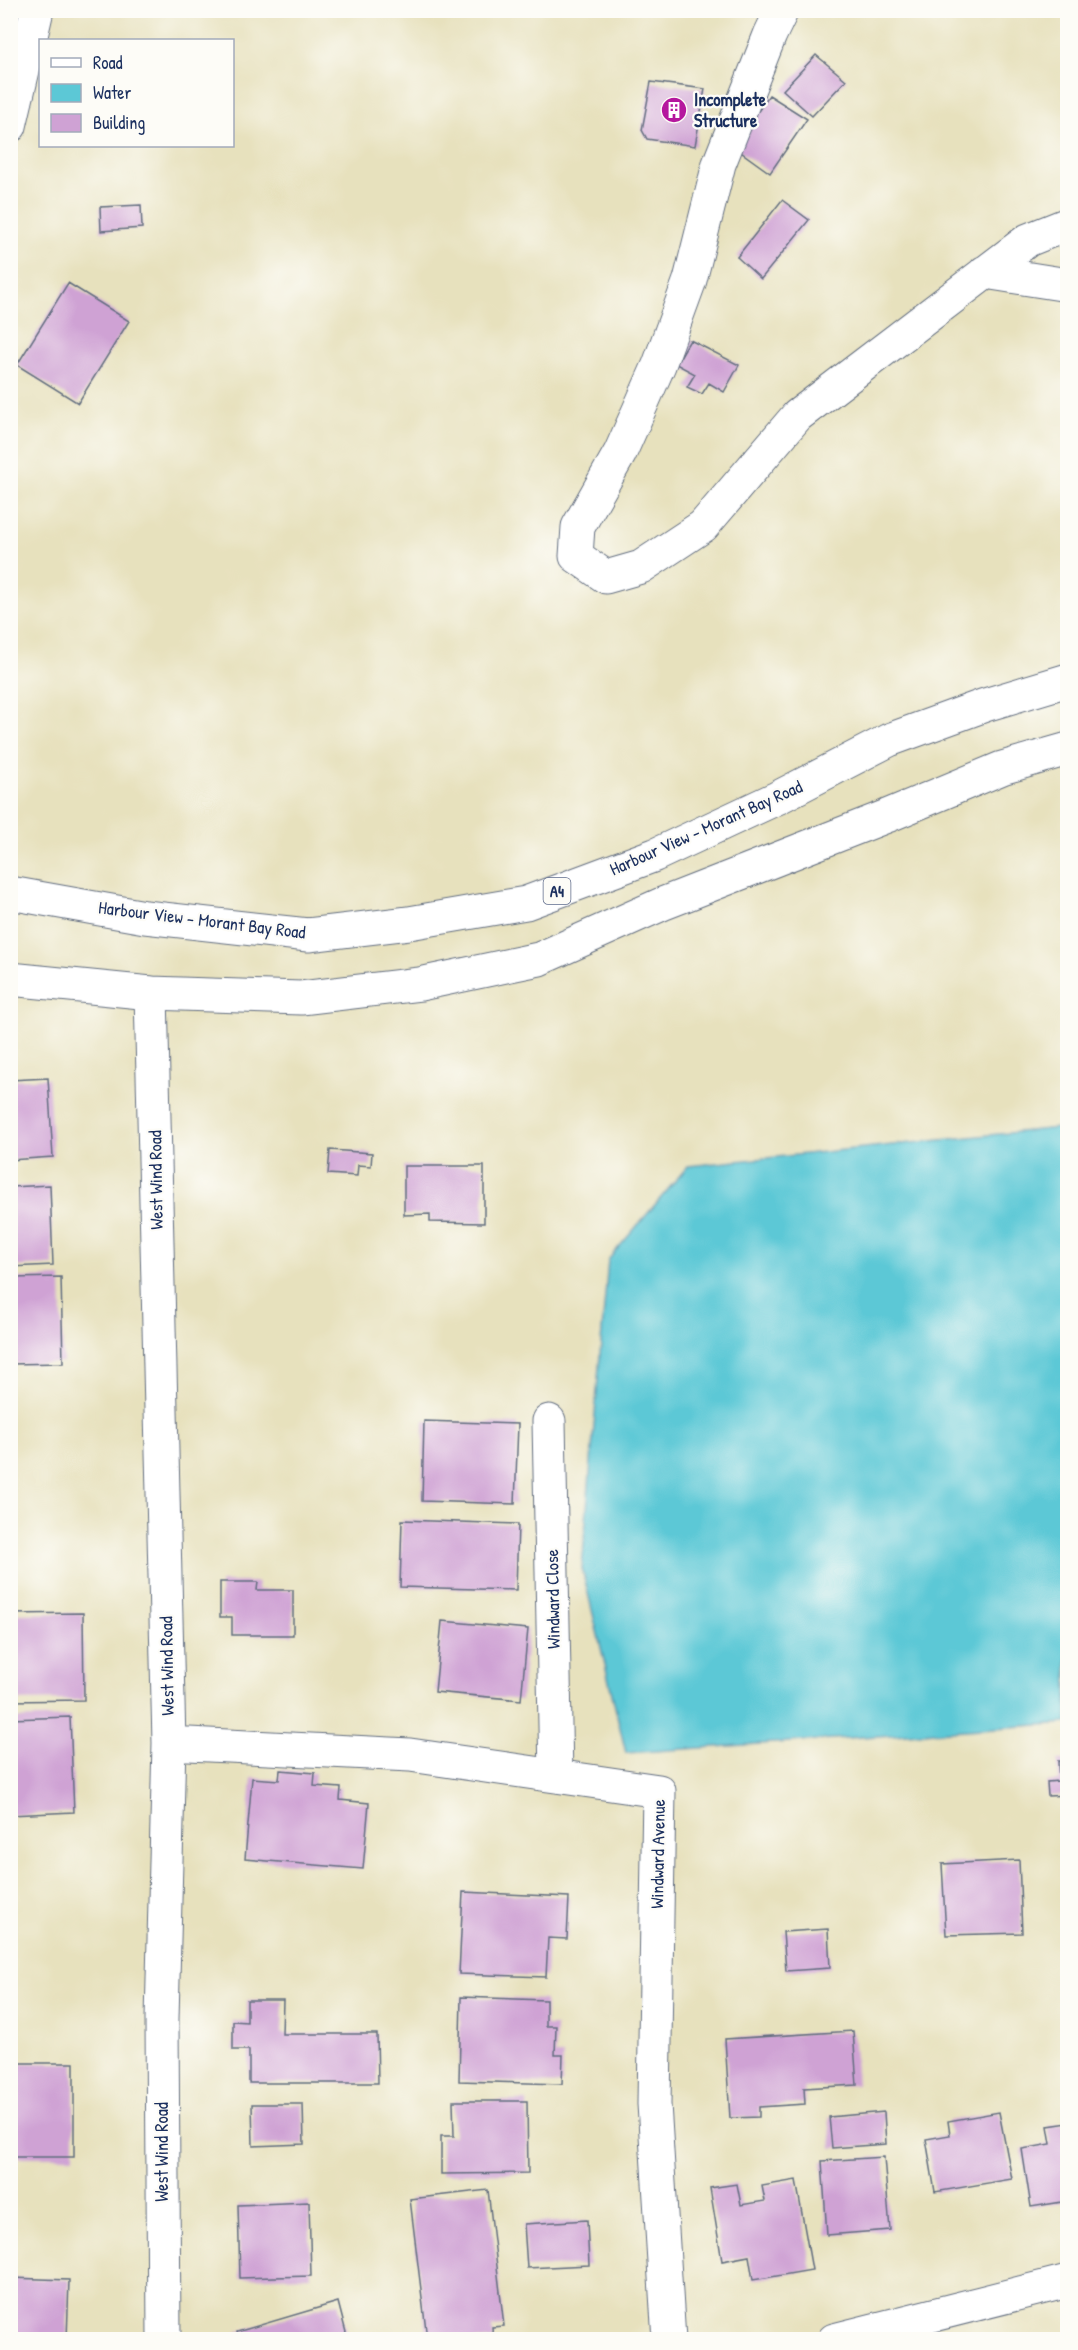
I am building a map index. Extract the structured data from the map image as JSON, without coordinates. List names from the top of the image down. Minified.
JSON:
{"streets":{"main road":["Harbour View - Morant Bay Road","A4","West Wind Road","Windward Close","Windward Avenue"]},"crossings":[["West Wind Road","Windward Avenue"],["Windward Close","Windward Avenue"]],"places":{"building":["Incomplete Structure"]},"legend":["Road","Water","Building"]}
